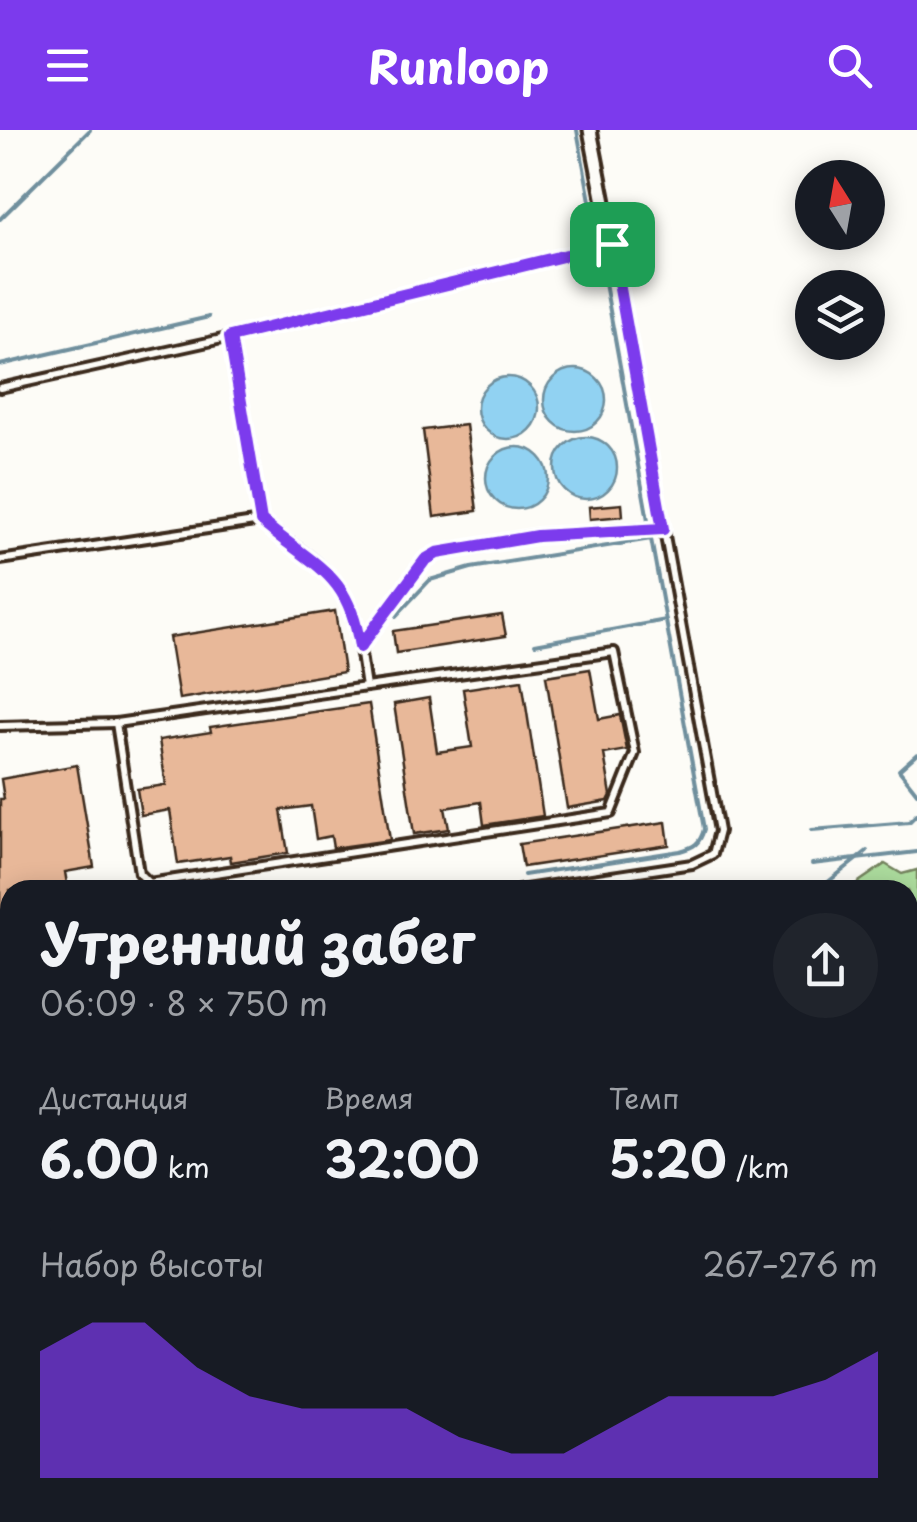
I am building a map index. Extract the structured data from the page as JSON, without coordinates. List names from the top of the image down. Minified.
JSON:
{"north":"top","page":{"header":"Runloop","heading":["Утренний забег","06:09 · 8 × 750 m"],"stats":[["Дистанция","6.00 km"],["Время","32:00"],["Темп","5:20 /km"]],"chart":["Набор высоты","267–276 m"]}}
